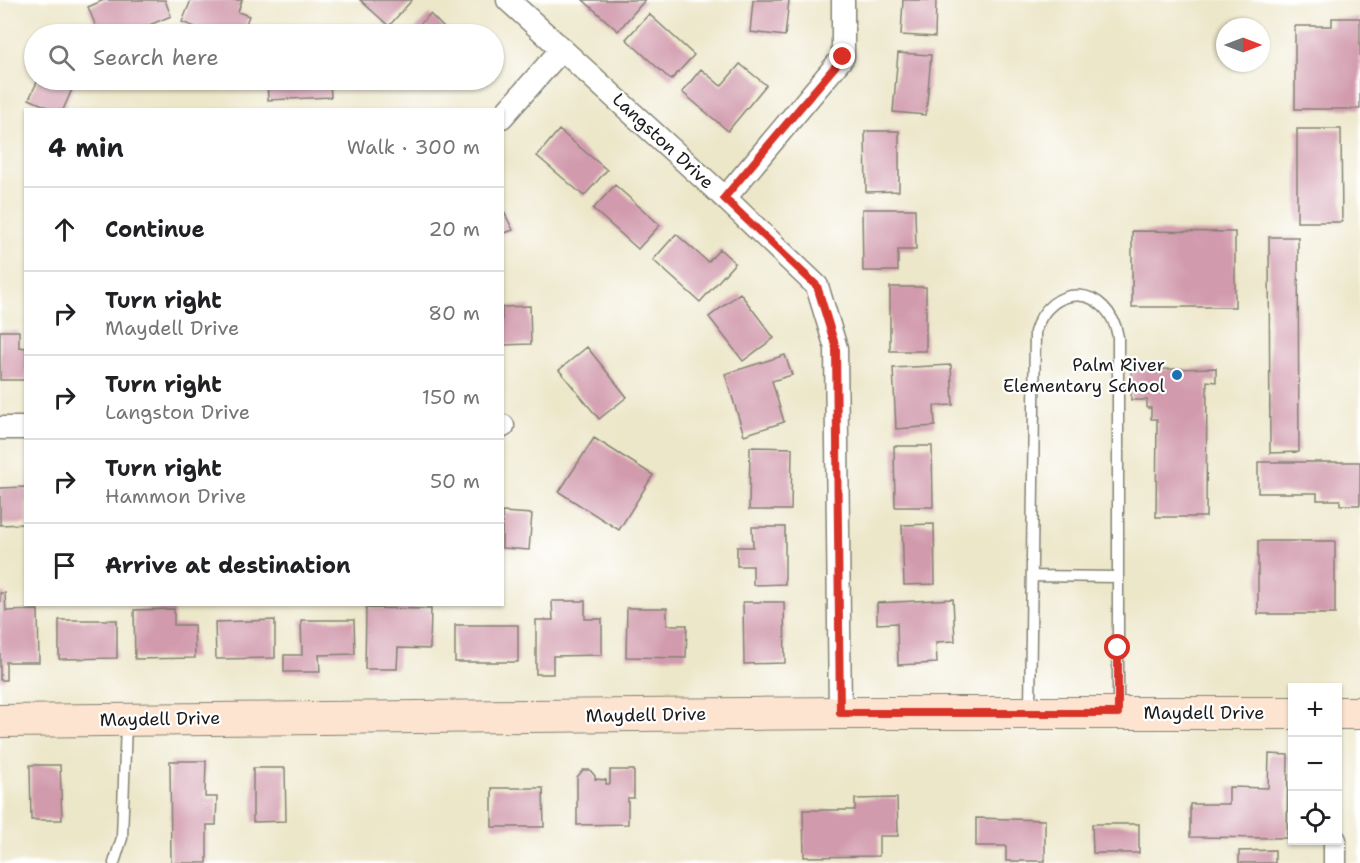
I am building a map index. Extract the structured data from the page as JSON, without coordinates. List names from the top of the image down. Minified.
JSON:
{"streets":{"street":["Langston Drive","Maydell Drive"]},"crossings":[["Langston Drive","Maydell Drive"]],"places":["Palm River Elementary School"],"north":"right","page":{"search":"Search here","heading":["4 min","Walk · 300 m"],"list":[["Continue","20 m"],["Turn right","Maydell Drive","80 m"],["Turn right","Langston Drive","150 m"],["Turn right","Hammon Drive","50 m"],"Arrive at destination"],"map_buttons":["+","−"]}}
